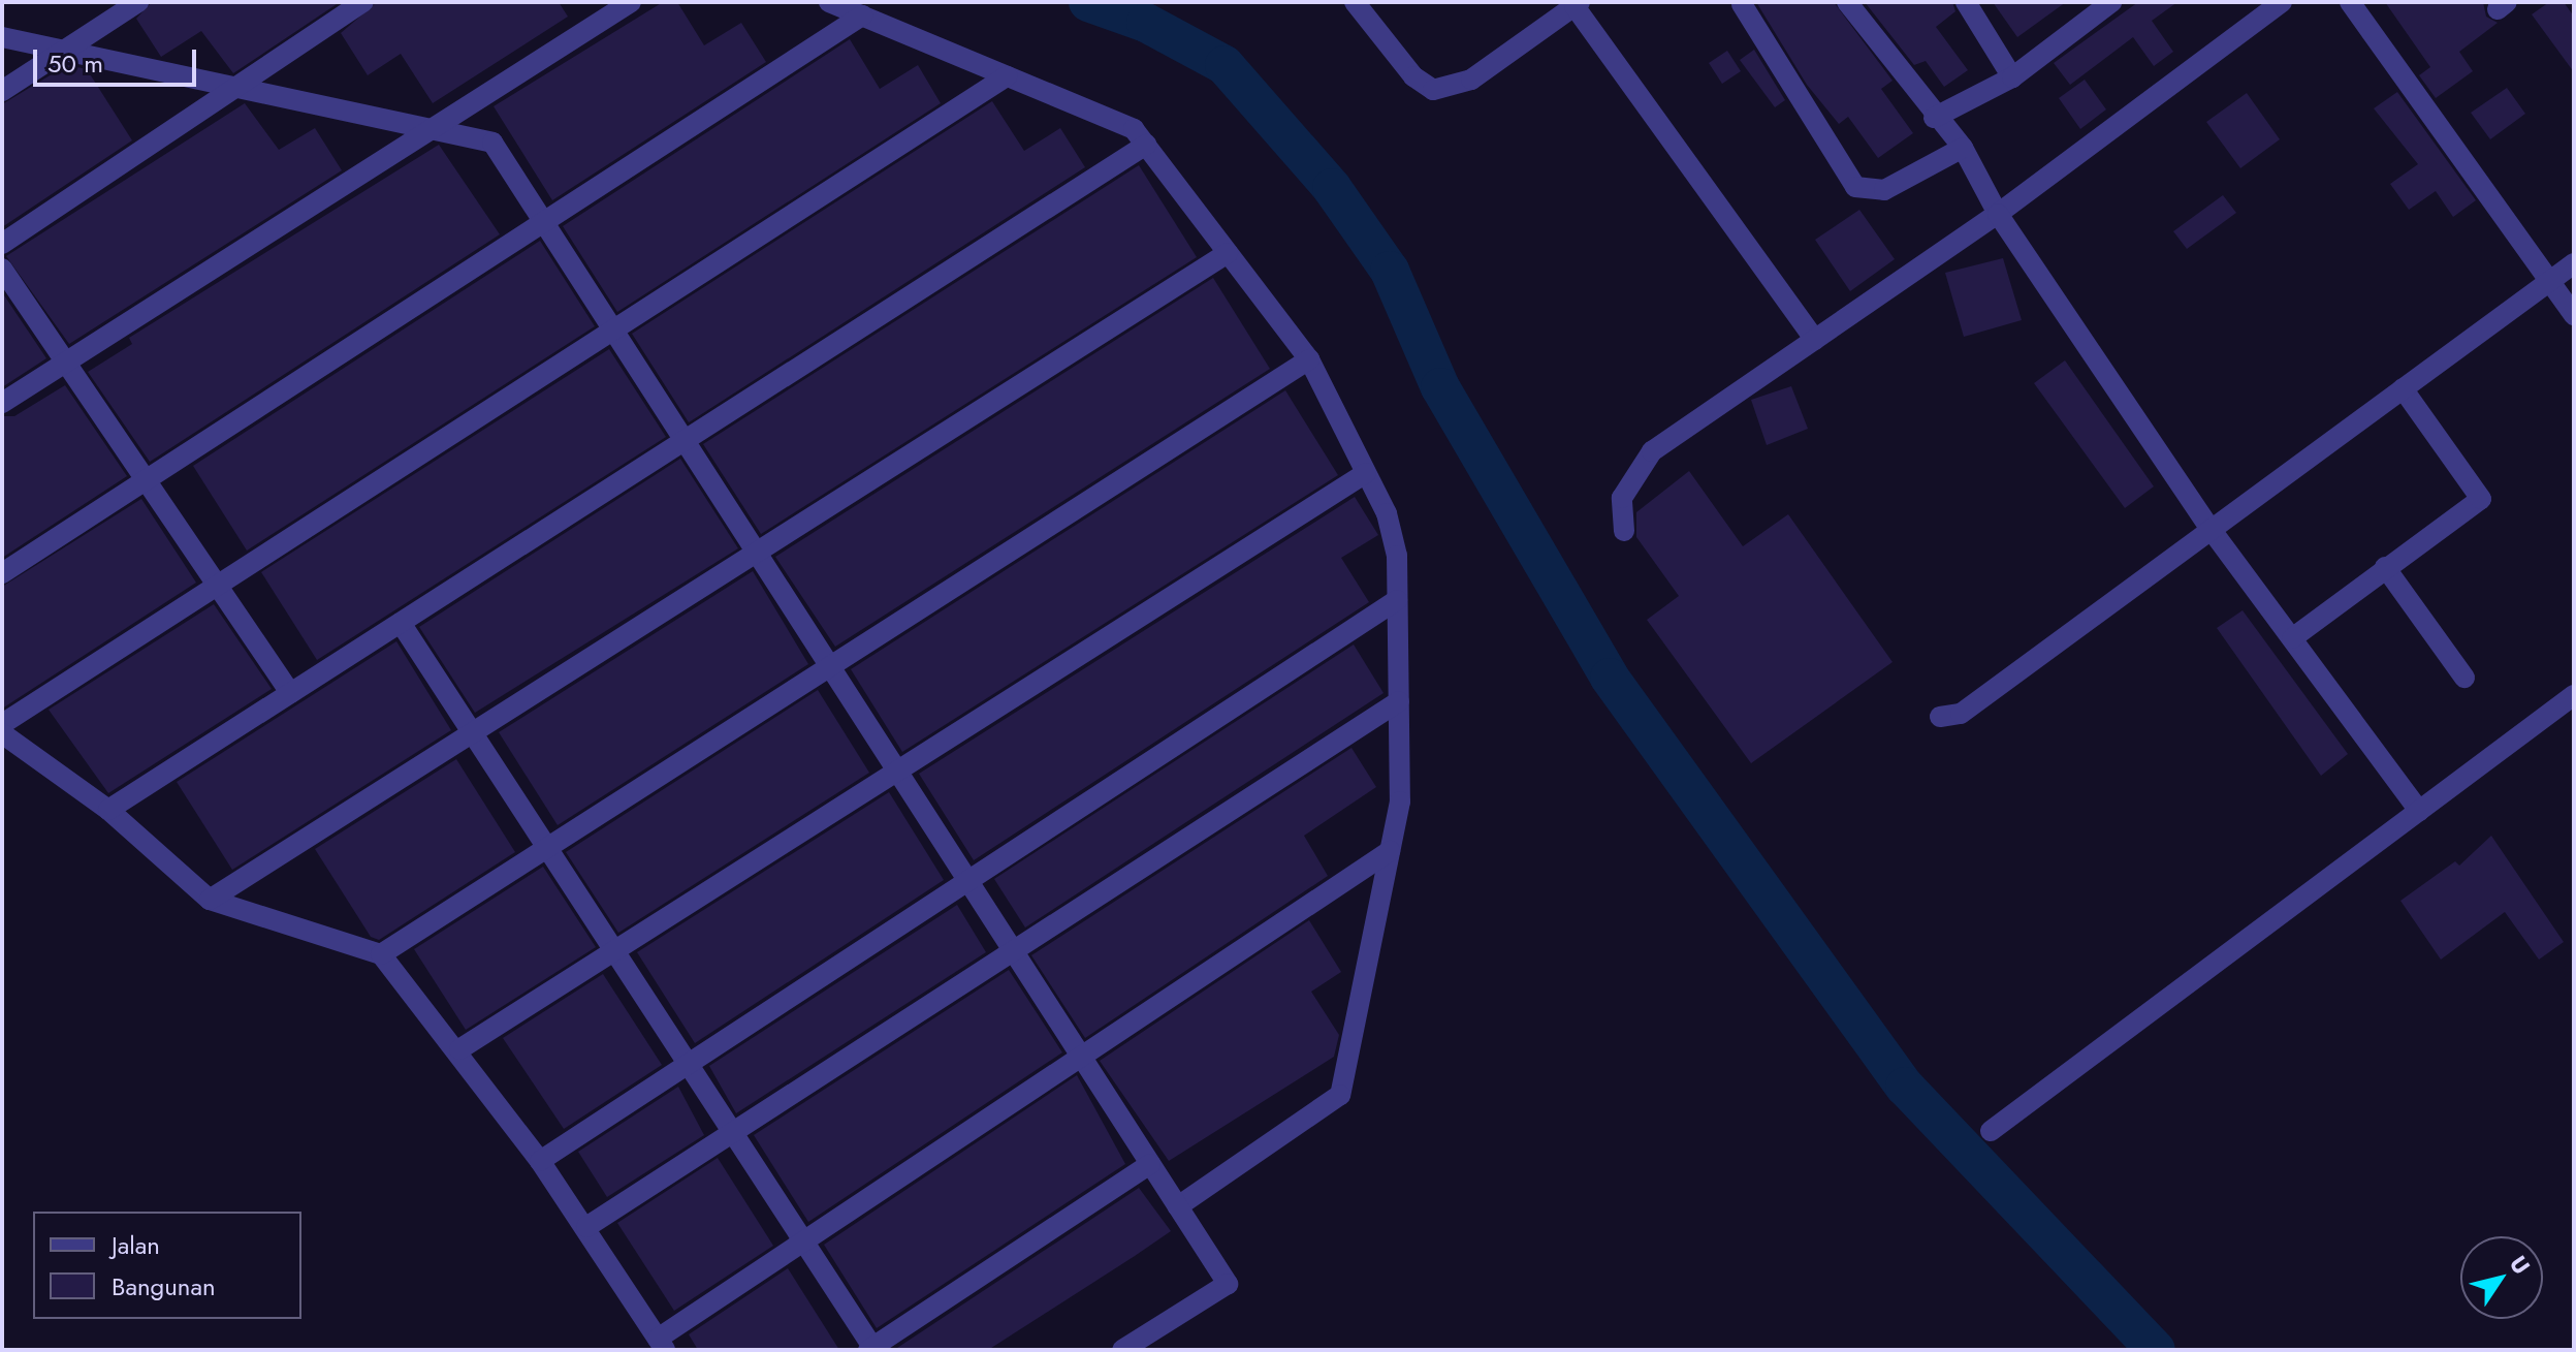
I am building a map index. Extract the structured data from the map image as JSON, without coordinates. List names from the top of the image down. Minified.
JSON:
{"legend":["Jalan","Bangunan"],"scale_bar":"50 m","north":"top right"}
